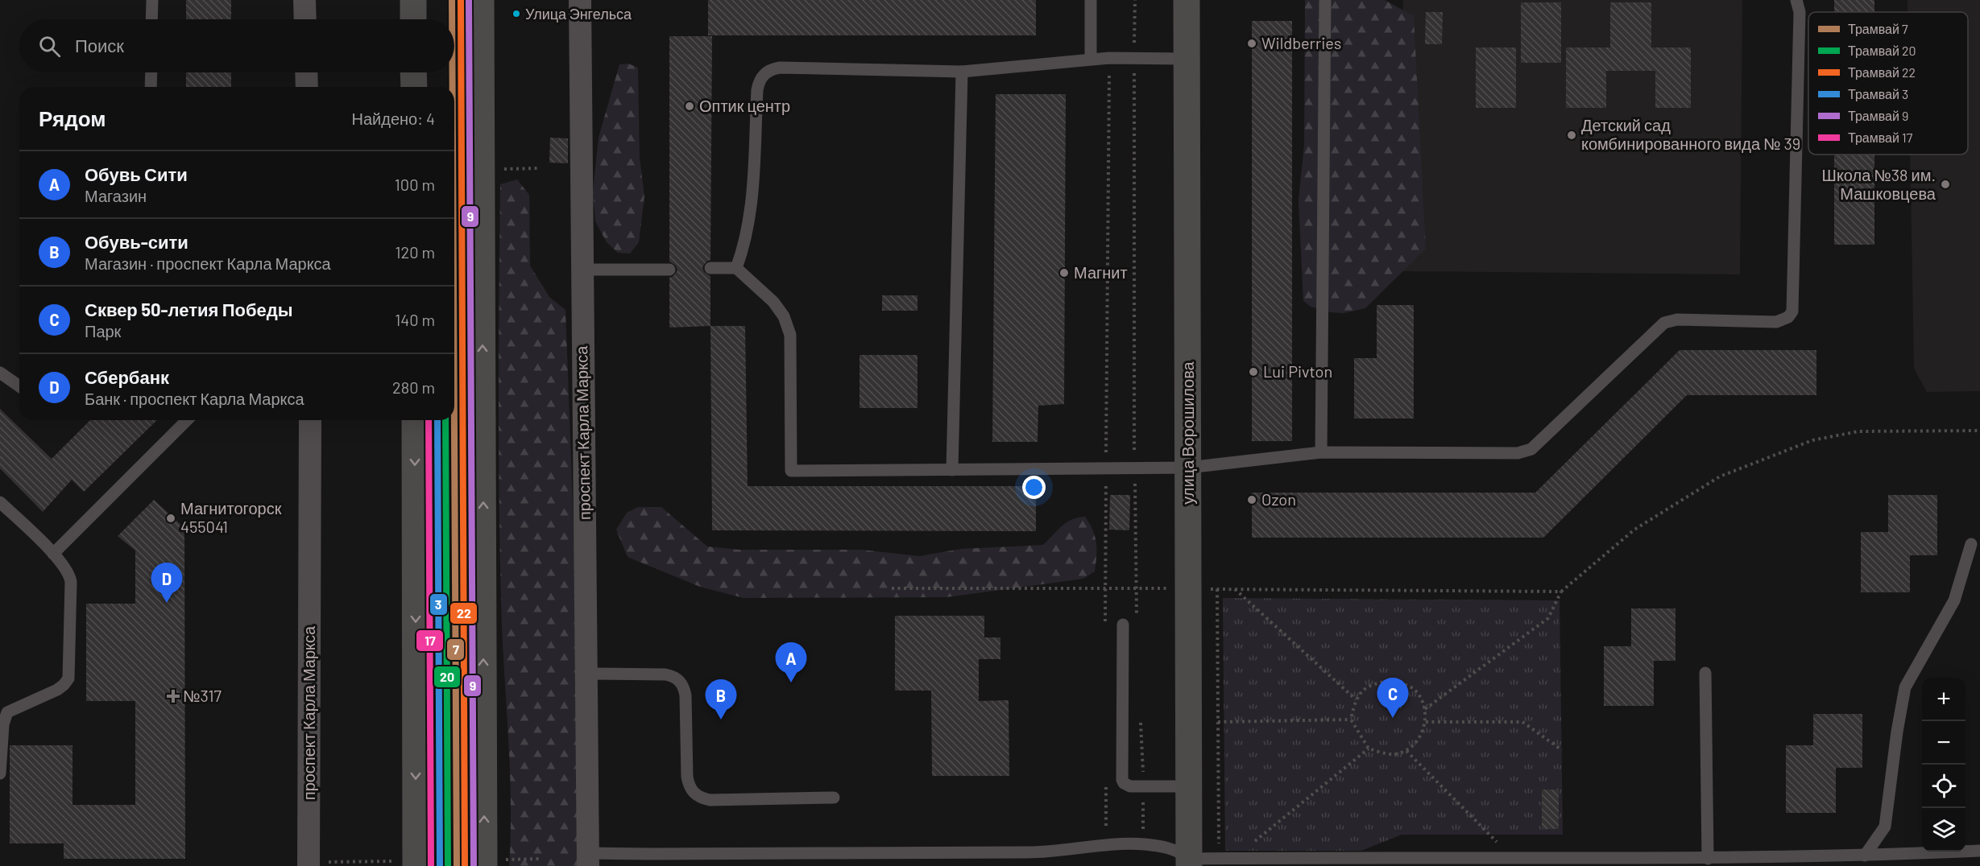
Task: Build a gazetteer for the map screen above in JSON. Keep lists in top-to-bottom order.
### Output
{
  "streets": {
    "main road": ["улица Ворошилова"],
    "street": ["проспект Карла Маркса"]
  },
  "places": {
    "other": [
      "Улица Энгельса",
      "Wildberries",
      "Оптик центр",
      "Детский сад комбинированного вида № 39",
      "Школа №38 им. Машковцева",
      "Магнит",
      "Lui Pivton",
      "Ozon",
      "Магнитогорск 455041"
    ],
    "health": ["№317"]
  },
  "lines": [
    "tram line 7",
    "tram line 22",
    "tram line 9",
    "tram line 20",
    "tram line 3",
    "tram line 17"
  ],
  "legend": [
    "Трамвай 7",
    "Трамвай 20",
    "Трамвай 22",
    "Трамвай 3",
    "Трамвай 9",
    "Трамвай 17"
  ],
  "page": {
    "search": "Поиск",
    "heading": ["Рядом", "Найдено: 4"],
    "list": [
      {
        "mark": "A",
        "name": "Обувь Сити",
        "note": "Магазин",
        "value": "100 m"
      },
      {
        "mark": "B",
        "name": "Обувь-сити",
        "note": "Магазин · проспект Карла Маркса",
        "value": "120 m"
      },
      {
        "mark": "C",
        "name": "Сквер 50-летия Победы",
        "note": "Парк",
        "value": "140 m"
      },
      {
        "mark": "D",
        "name": "Сбербанк",
        "note": "Банк · проспект Карла Маркса",
        "value": "280 m"
      }
    ],
    "pins": [
      "D",
      "A",
      "C",
      "B"
    ],
    "map_buttons": ["+", "−"]
  }
}
